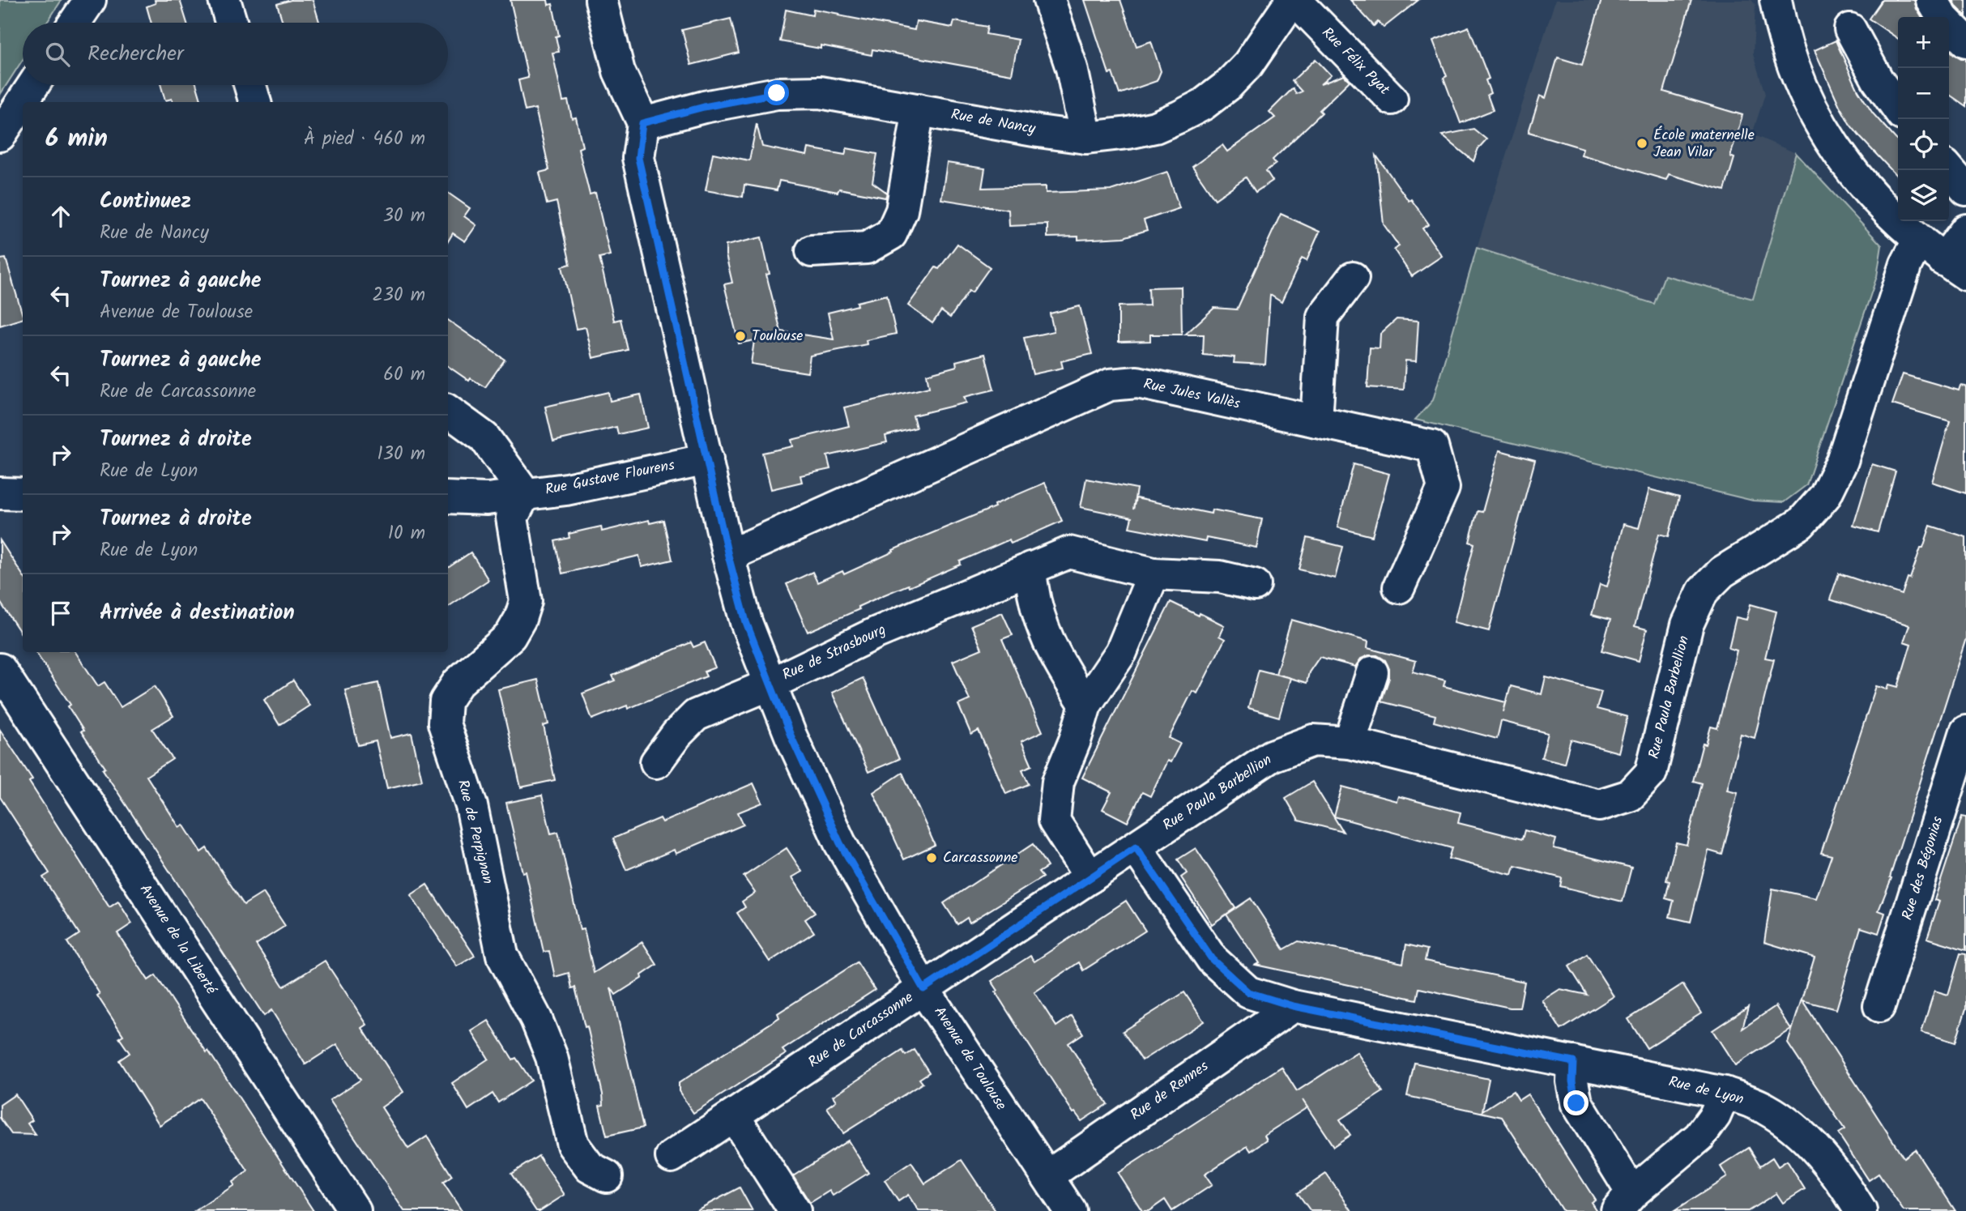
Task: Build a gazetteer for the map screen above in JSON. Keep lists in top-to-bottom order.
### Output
{
  "streets": {
    "street": [
      "Rue Félix Pyat",
      "Rue de Nancy",
      "Rue Jules Vallès",
      "Rue Gustave Flourens",
      "Rue de Strasbourg",
      "Rue Paula Barbellion",
      "Rue de Perpignan",
      "Rue des Bégonias",
      "Avenue de la Liberté",
      "Rue de Carcassonne",
      "Avenue de Toulouse",
      "Rue de Rennes",
      "Rue de Lyon"
    ]
  },
  "crossings": [
    ["Rue Félix Pyat", "Rue de Nancy"],
    ["Rue de Nancy", "Avenue de Toulouse"],
    ["Rue Jules Vallès", "Avenue de Toulouse"],
    ["Rue Gustave Flourens", "Rue de Perpignan"],
    ["Rue Gustave Flourens", "Avenue de Toulouse"],
    ["Rue de Strasbourg", "Avenue de Toulouse"],
    ["Rue Paula Barbellion", "Rue de Carcassonne"],
    ["Rue Paula Barbellion", "Rue de Lyon"],
    ["Rue de Carcassonne", "Avenue de Toulouse"],
    ["Rue de Carcassonne", "Rue de Lyon"],
    ["Avenue de Toulouse", "Rue de Rennes"],
    ["Rue de Rennes", "Rue de Lyon"]
  ],
  "places": ["École maternelle Jean Vilar", "Toulouse", "Carcassonne"],
  "page": {
    "map_buttons": ["+", "−"],
    "search": "Rechercher",
    "heading": ["6 min", "À pied · 460 m"],
    "list": [
      ["Continuez", "Rue de Nancy", "30 m"],
      ["Tournez à gauche", "Avenue de Toulouse", "230 m"],
      ["Tournez à gauche", "Rue de Carcassonne", "60 m"],
      ["Tournez à droite", "Rue de Lyon", "130 m"],
      ["Tournez à droite", "Rue de Lyon", "10 m"],
      "Arrivée à destination"
    ]
  }
}
